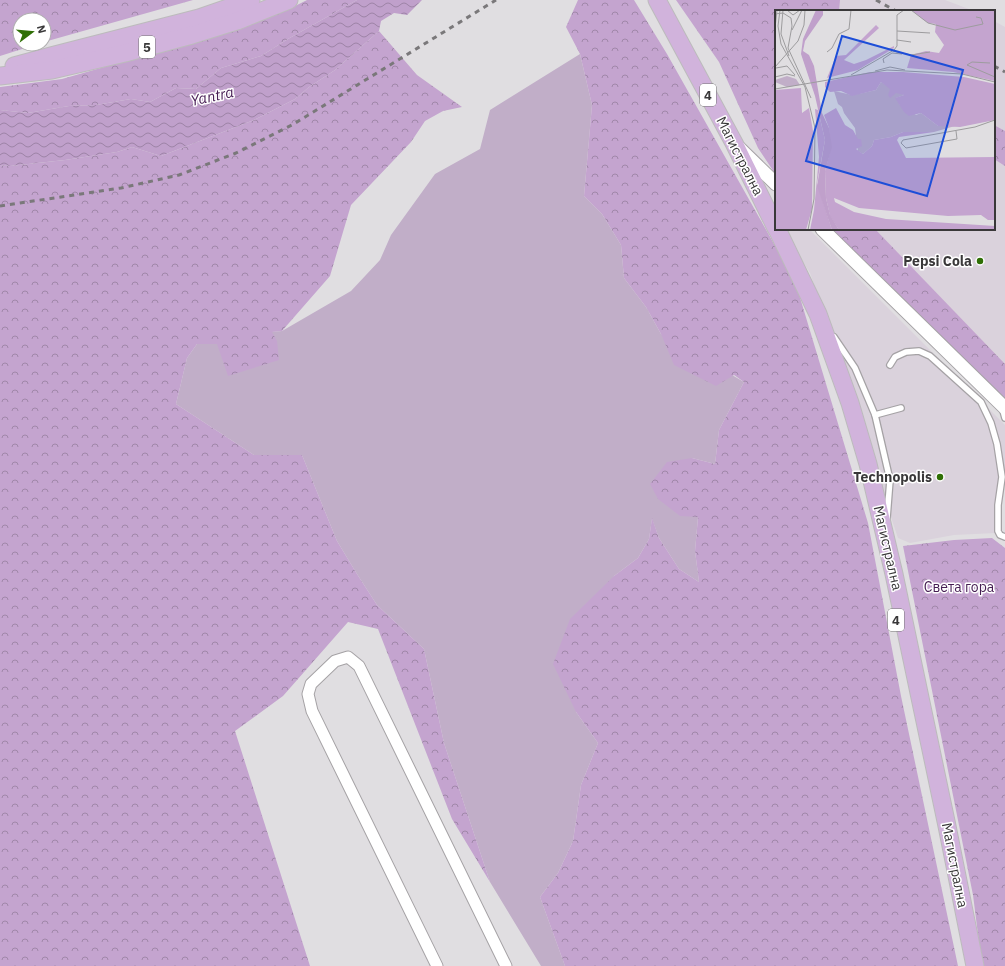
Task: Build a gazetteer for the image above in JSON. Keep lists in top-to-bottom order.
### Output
{
  "streets": {
    "main road": ["5", "4", "Магистрална"]
  },
  "water": ["Yantra"],
  "parks": ["Света гора"],
  "places": ["Pepsi Cola", "Technopolis"],
  "north": "right"
}
